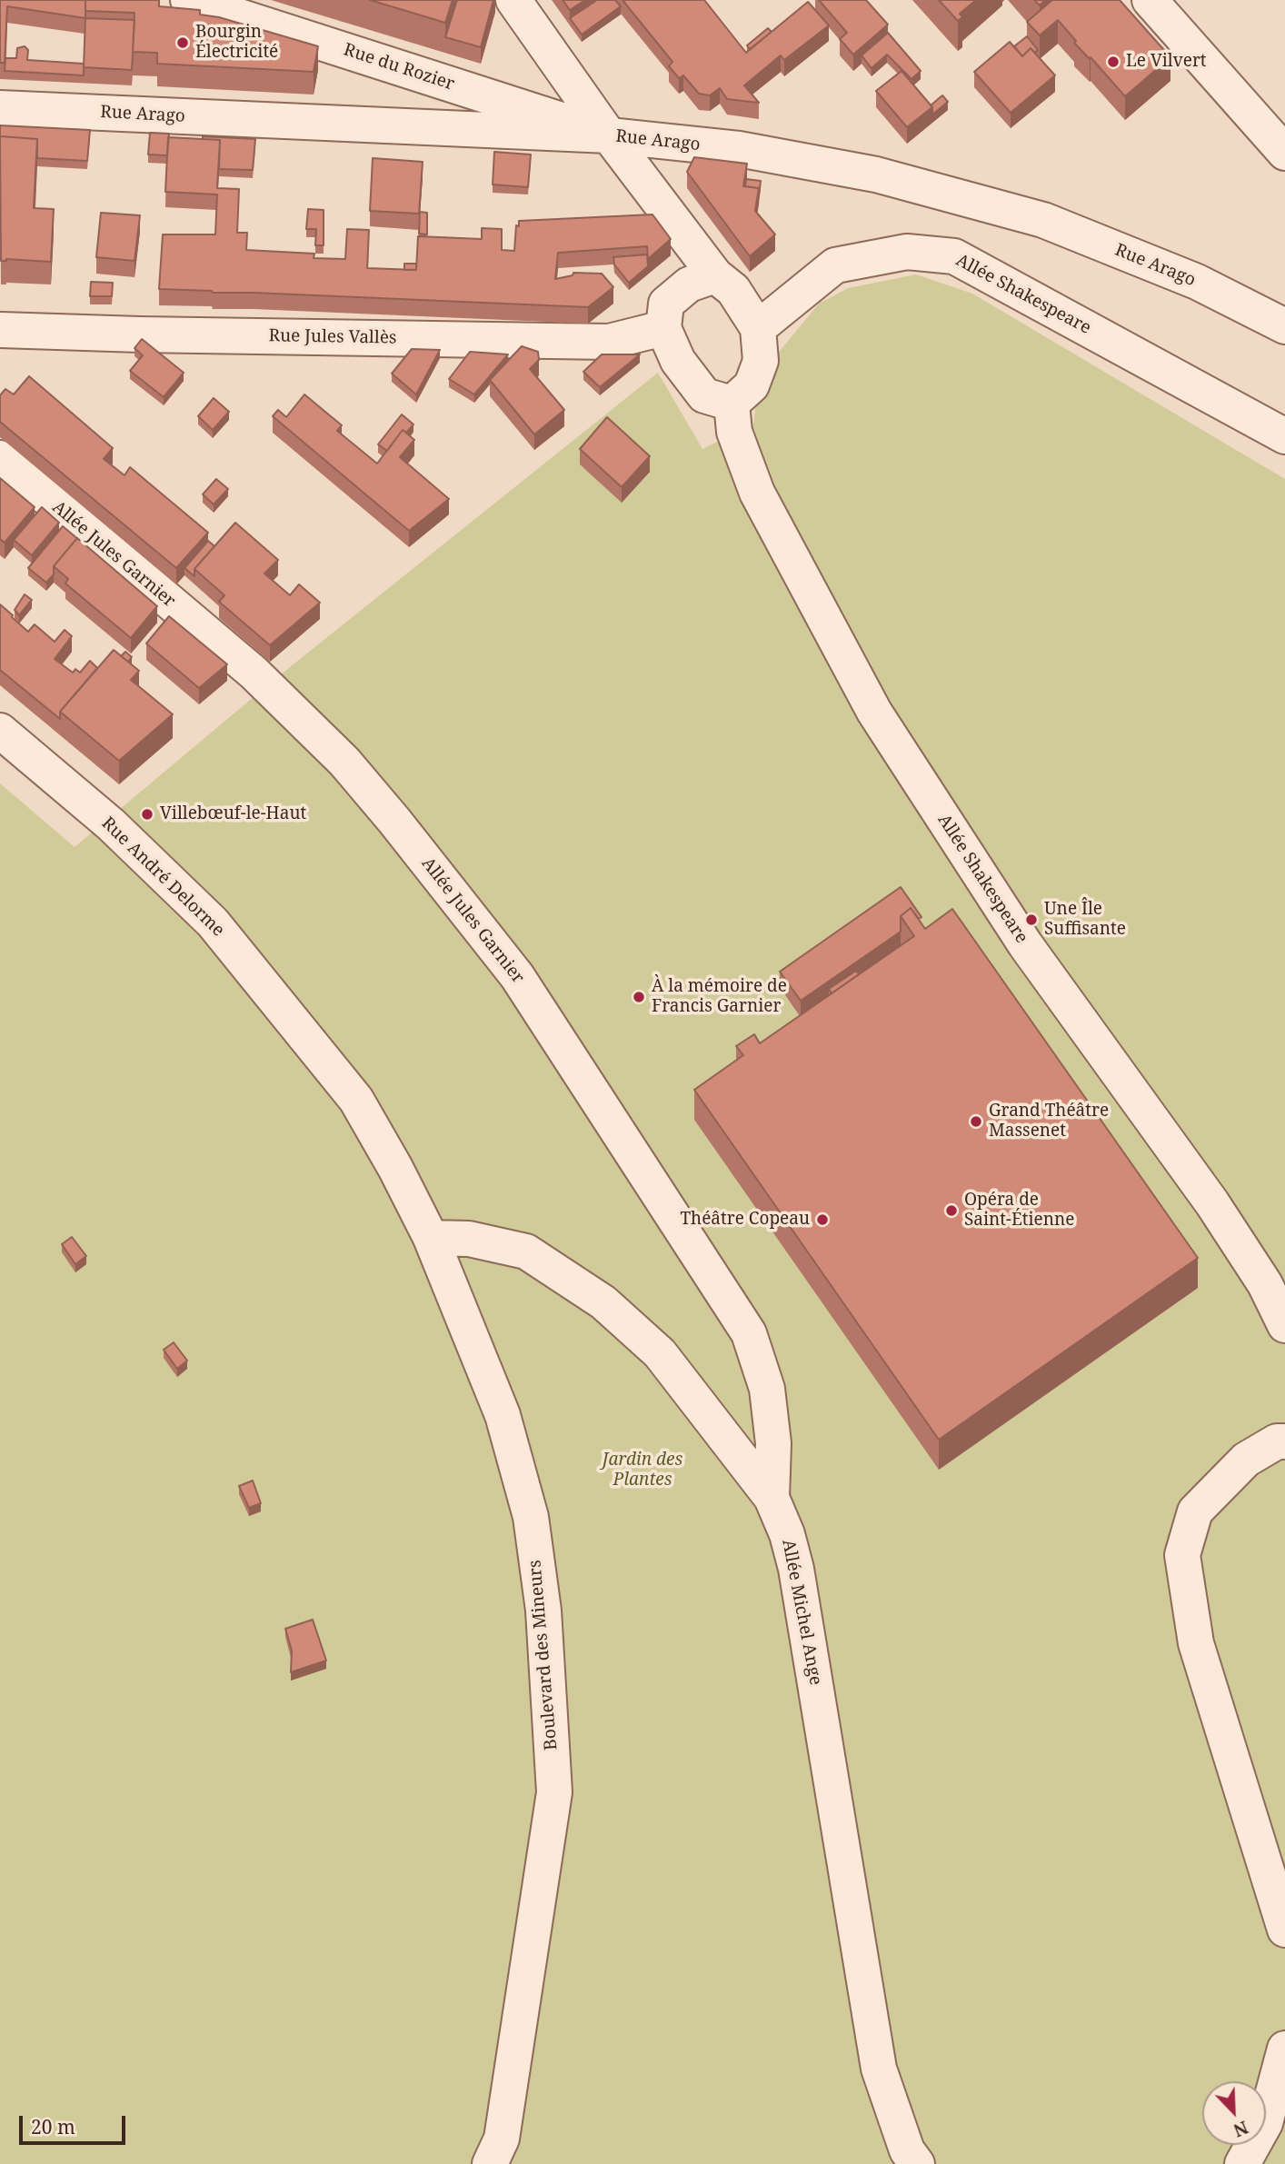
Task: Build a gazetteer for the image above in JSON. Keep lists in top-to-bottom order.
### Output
{
  "streets": {
    "street": [
      "Rue du Rozier",
      "Rue Arago",
      "Allée Shakespeare",
      "Rue Jules Vallès",
      "Allée Jules Garnier",
      "Rue André Delorme",
      "Allée Michel Ange",
      "Boulevard des Mineurs"
    ]
  },
  "crossings": [
    ["Rue du Rozier", "Rue Arago"],
    ["Allée Shakespeare", "Rue Jules Vallès"],
    ["Allée Jules Garnier", "Allée Michel Ange"],
    ["Rue André Delorme", "Boulevard des Mineurs"],
    ["Allée Michel Ange", "Boulevard des Mineurs"]
  ],
  "parks": ["Jardin des Plantes"],
  "places": [
    "Bourgin Électricité",
    "Le Vilvert",
    "Villebœuf-le-Haut",
    "Une Île Suffisante",
    "À la mémoire de Francis Garnier",
    "Grand Théâtre Massenet",
    "Opéra de Saint-Étienne",
    "Théâtre Copeau"
  ],
  "scale_bar": "20 m",
  "north": "bottom right"
}
